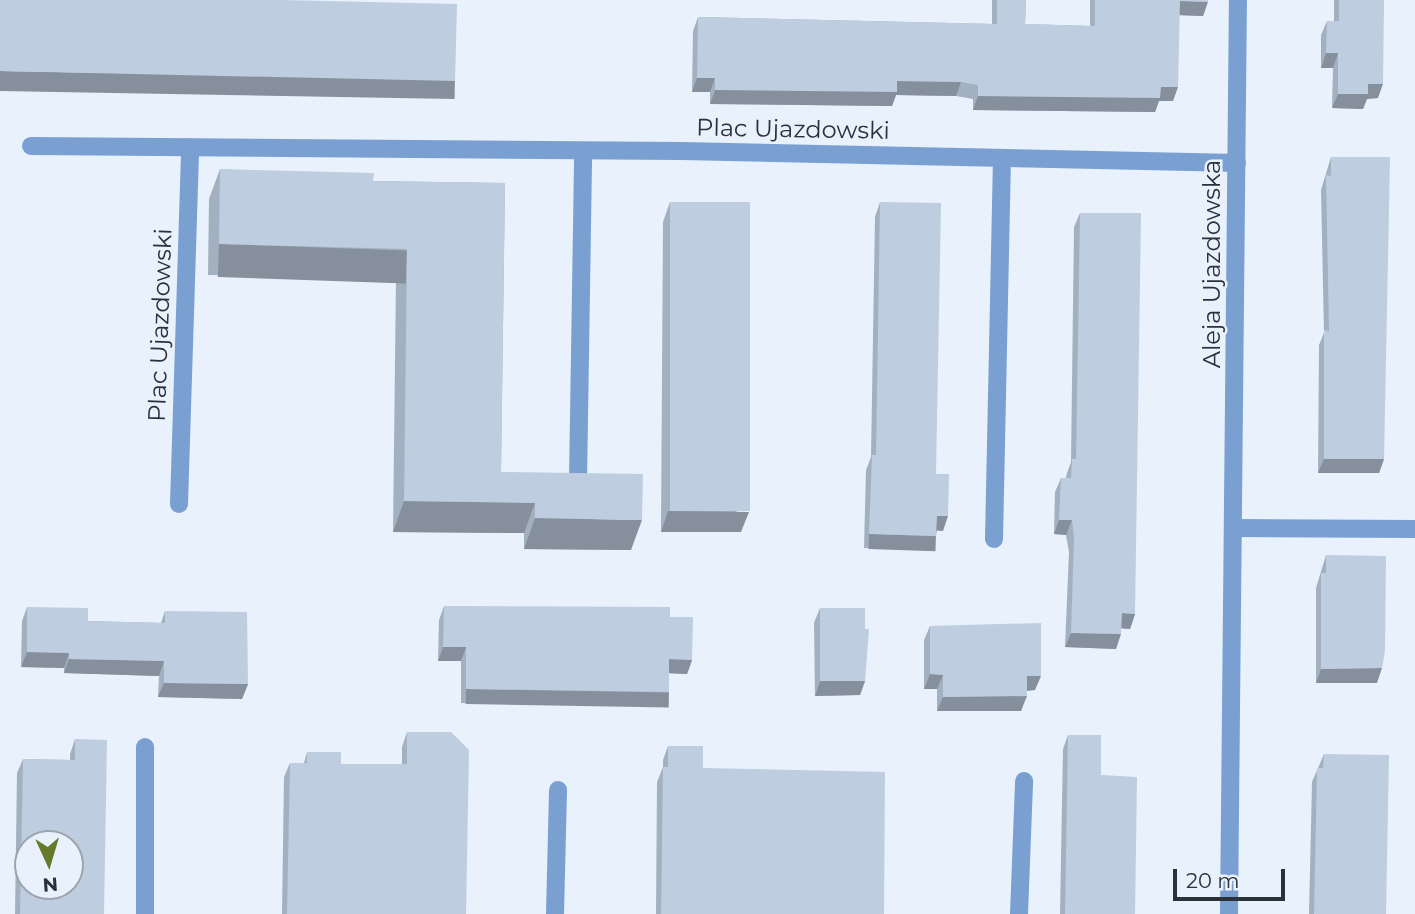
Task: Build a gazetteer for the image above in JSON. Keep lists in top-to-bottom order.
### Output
{
  "streets": {
    "street": ["Plac Ujazdowski", "Aleja Ujazdowska"]
  },
  "crossings": [
    ["Plac Ujazdowski", "Aleja Ujazdowska"]
  ],
  "scale_bar": "20 m",
  "north": "bottom"
}
